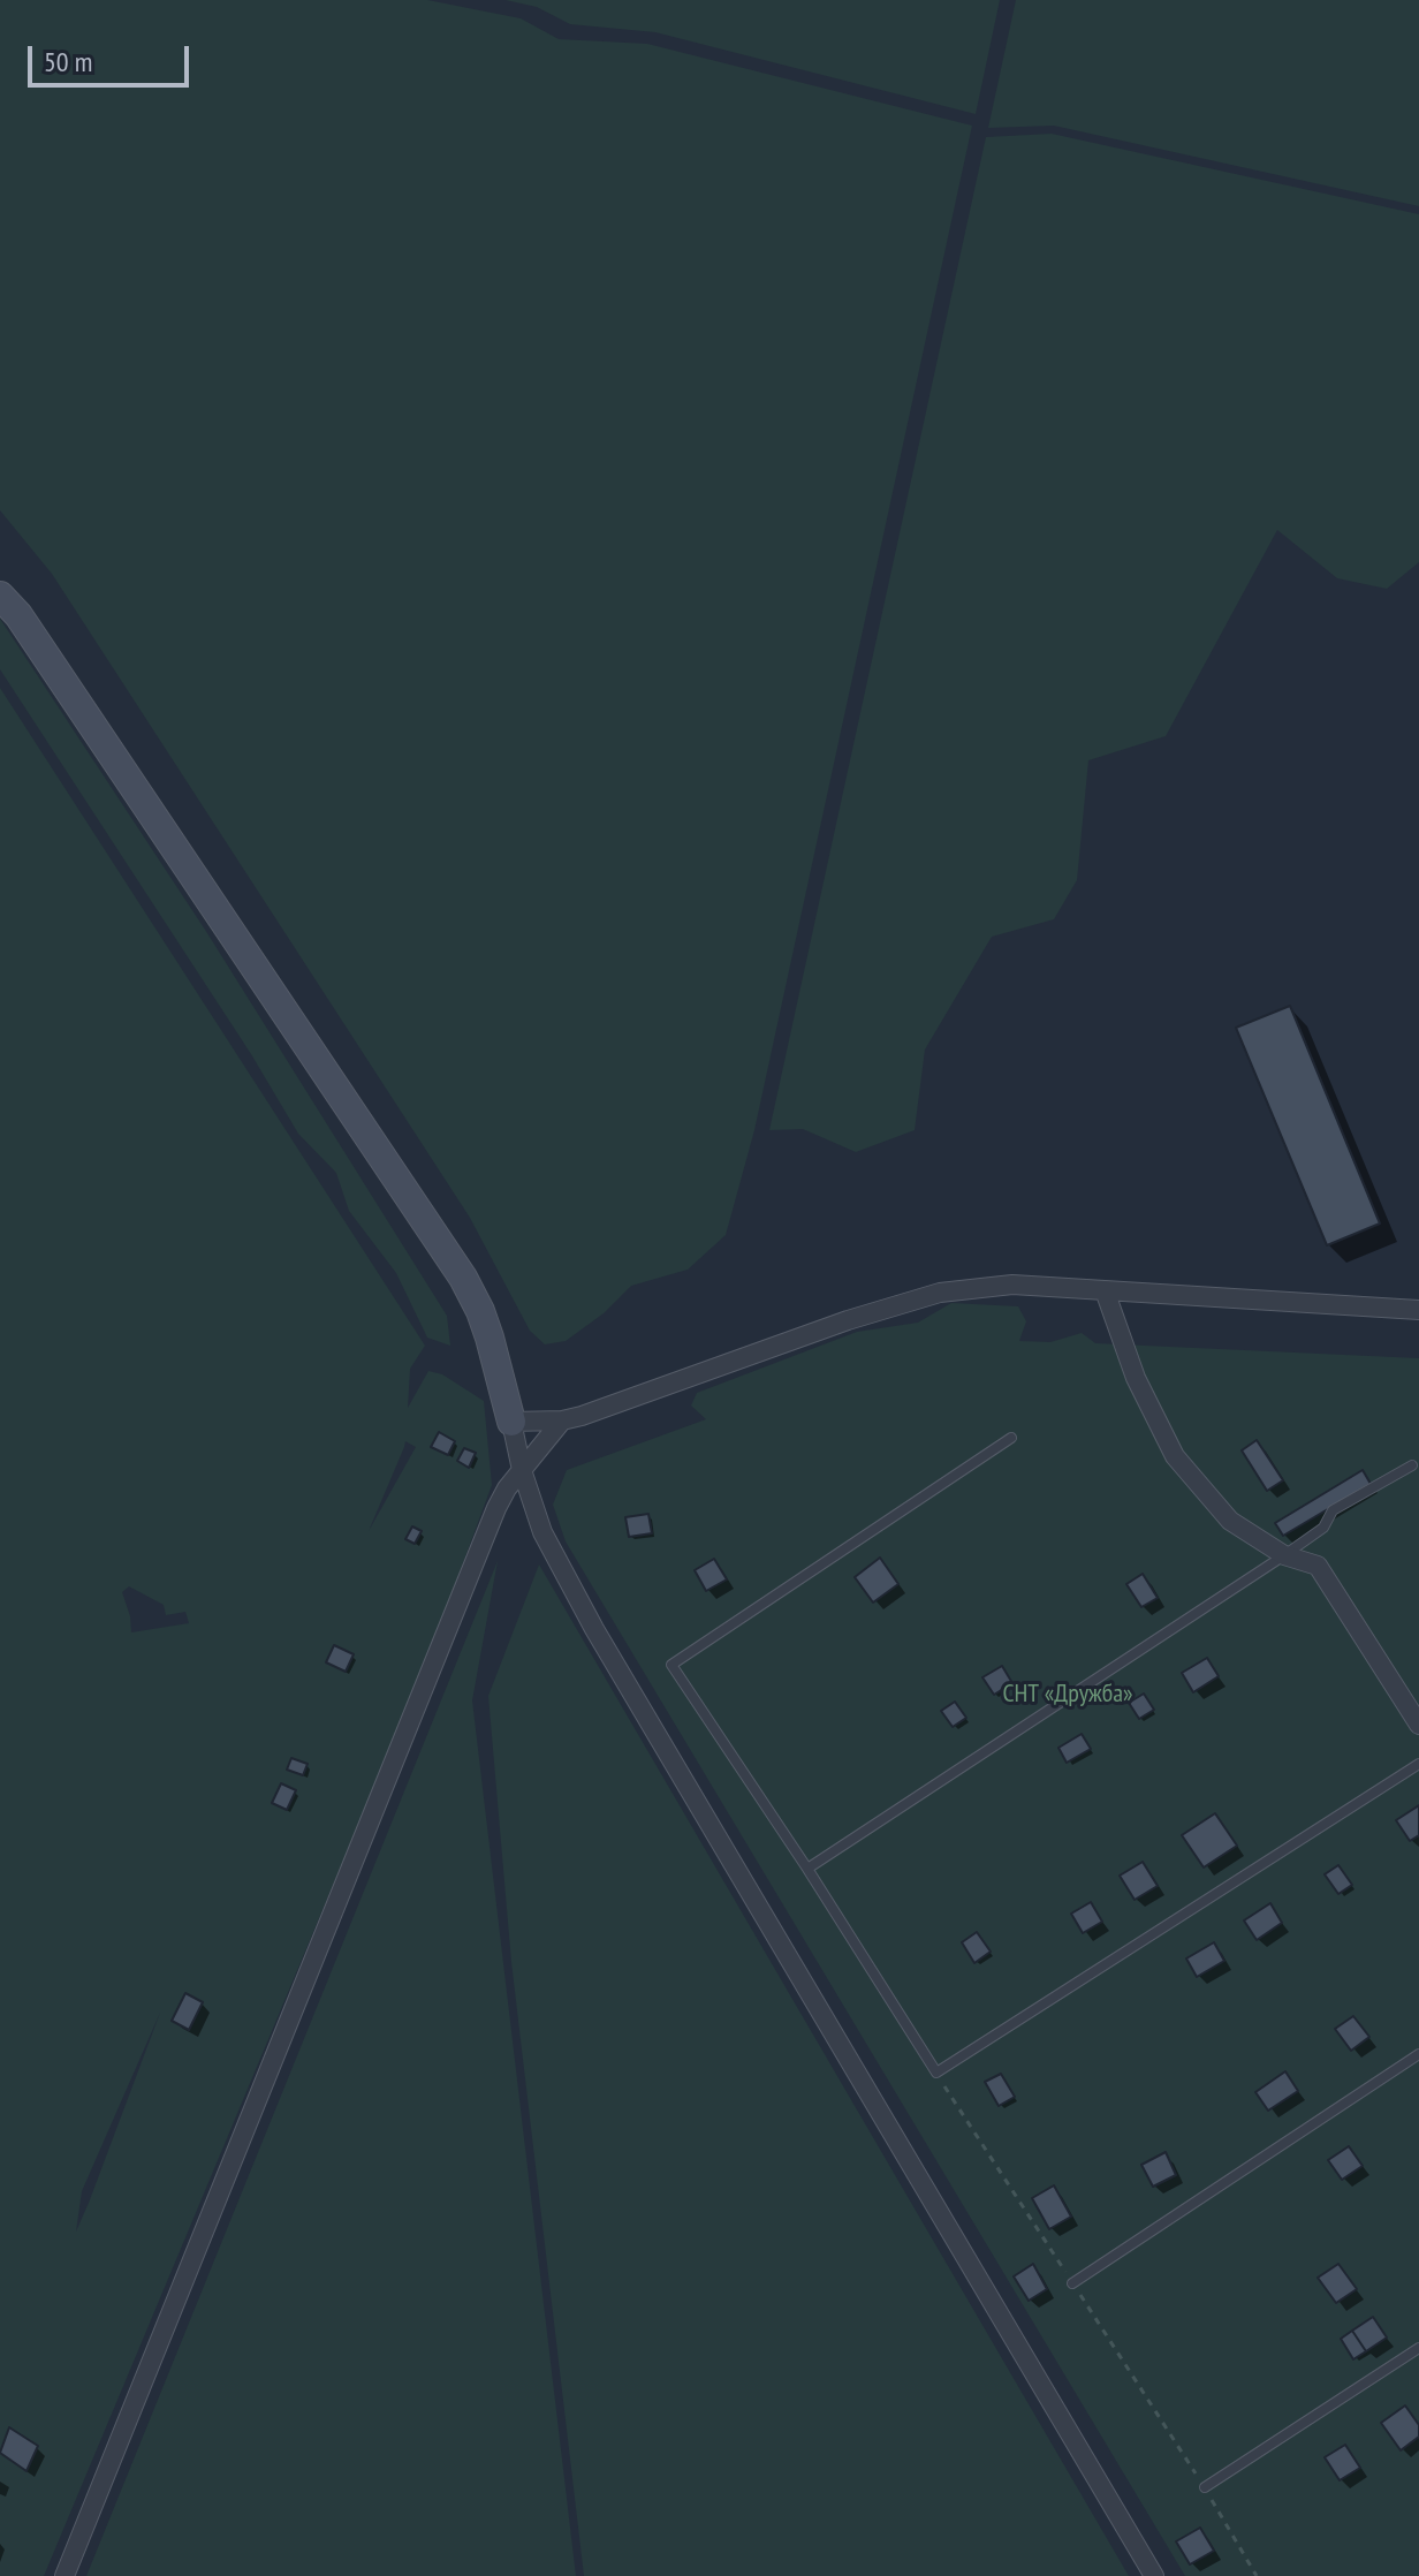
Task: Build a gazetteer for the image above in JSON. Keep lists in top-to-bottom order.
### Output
{
  "parks": ["СНТ «Дружба»"],
  "scale_bar": "50 m"
}
